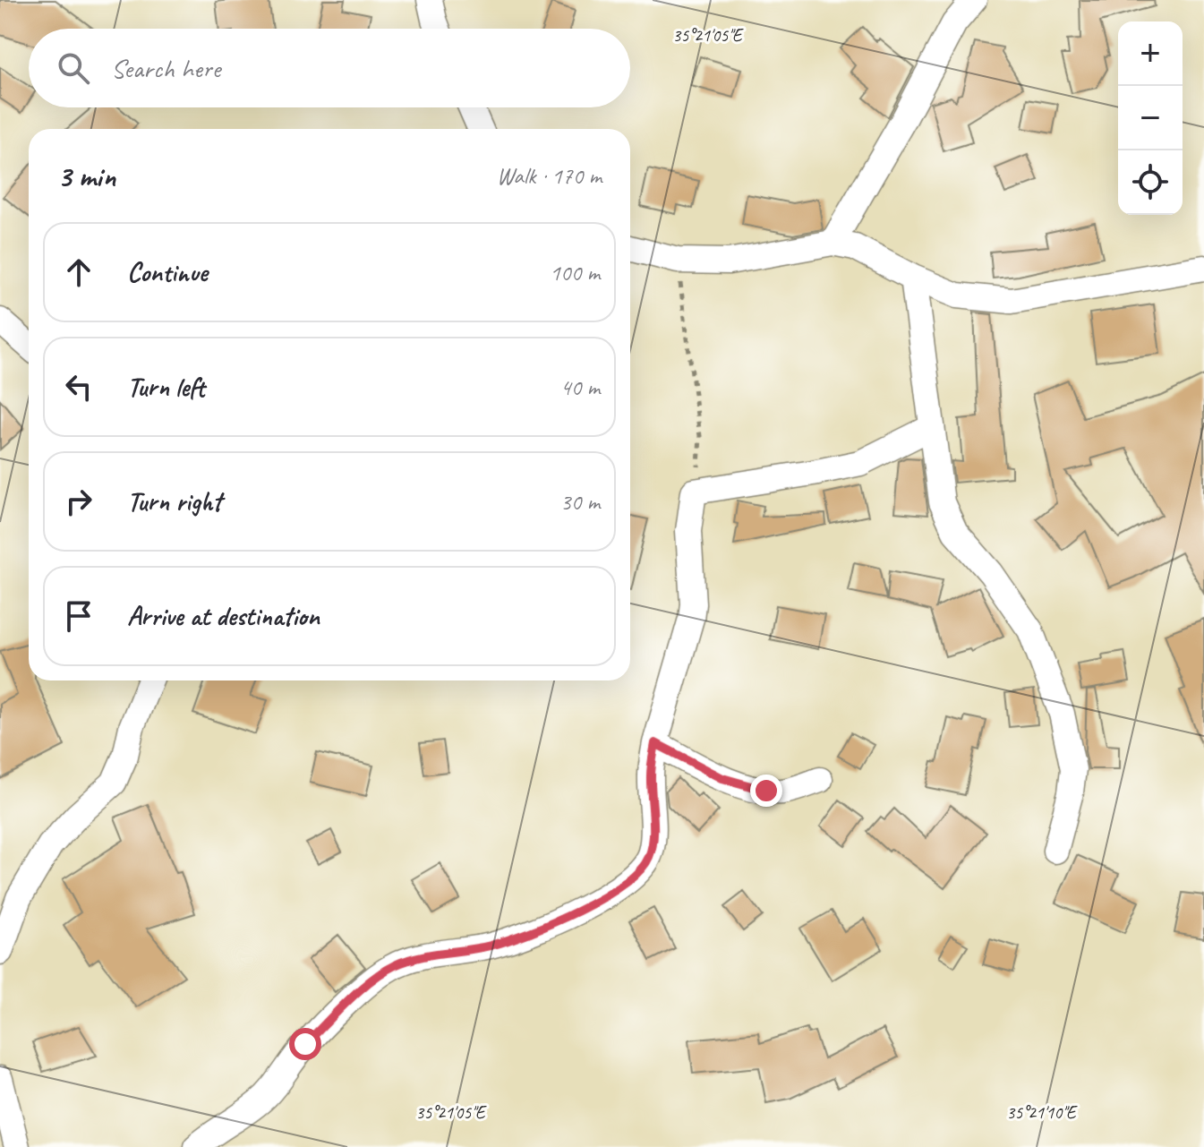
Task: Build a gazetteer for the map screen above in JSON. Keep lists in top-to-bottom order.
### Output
{
  "page": {
    "map_buttons": ["+", "−"],
    "search": "Search here",
    "heading": ["3 min", "Walk · 170 m"],
    "list": [
      ["Continue", "100 m"],
      ["Turn left", "40 m"],
      ["Turn right", "30 m"],
      "Arrive at destination"
    ]
  },
  "coordinates": ["35°21'05\"E", "35°21'10\"E"]
}
